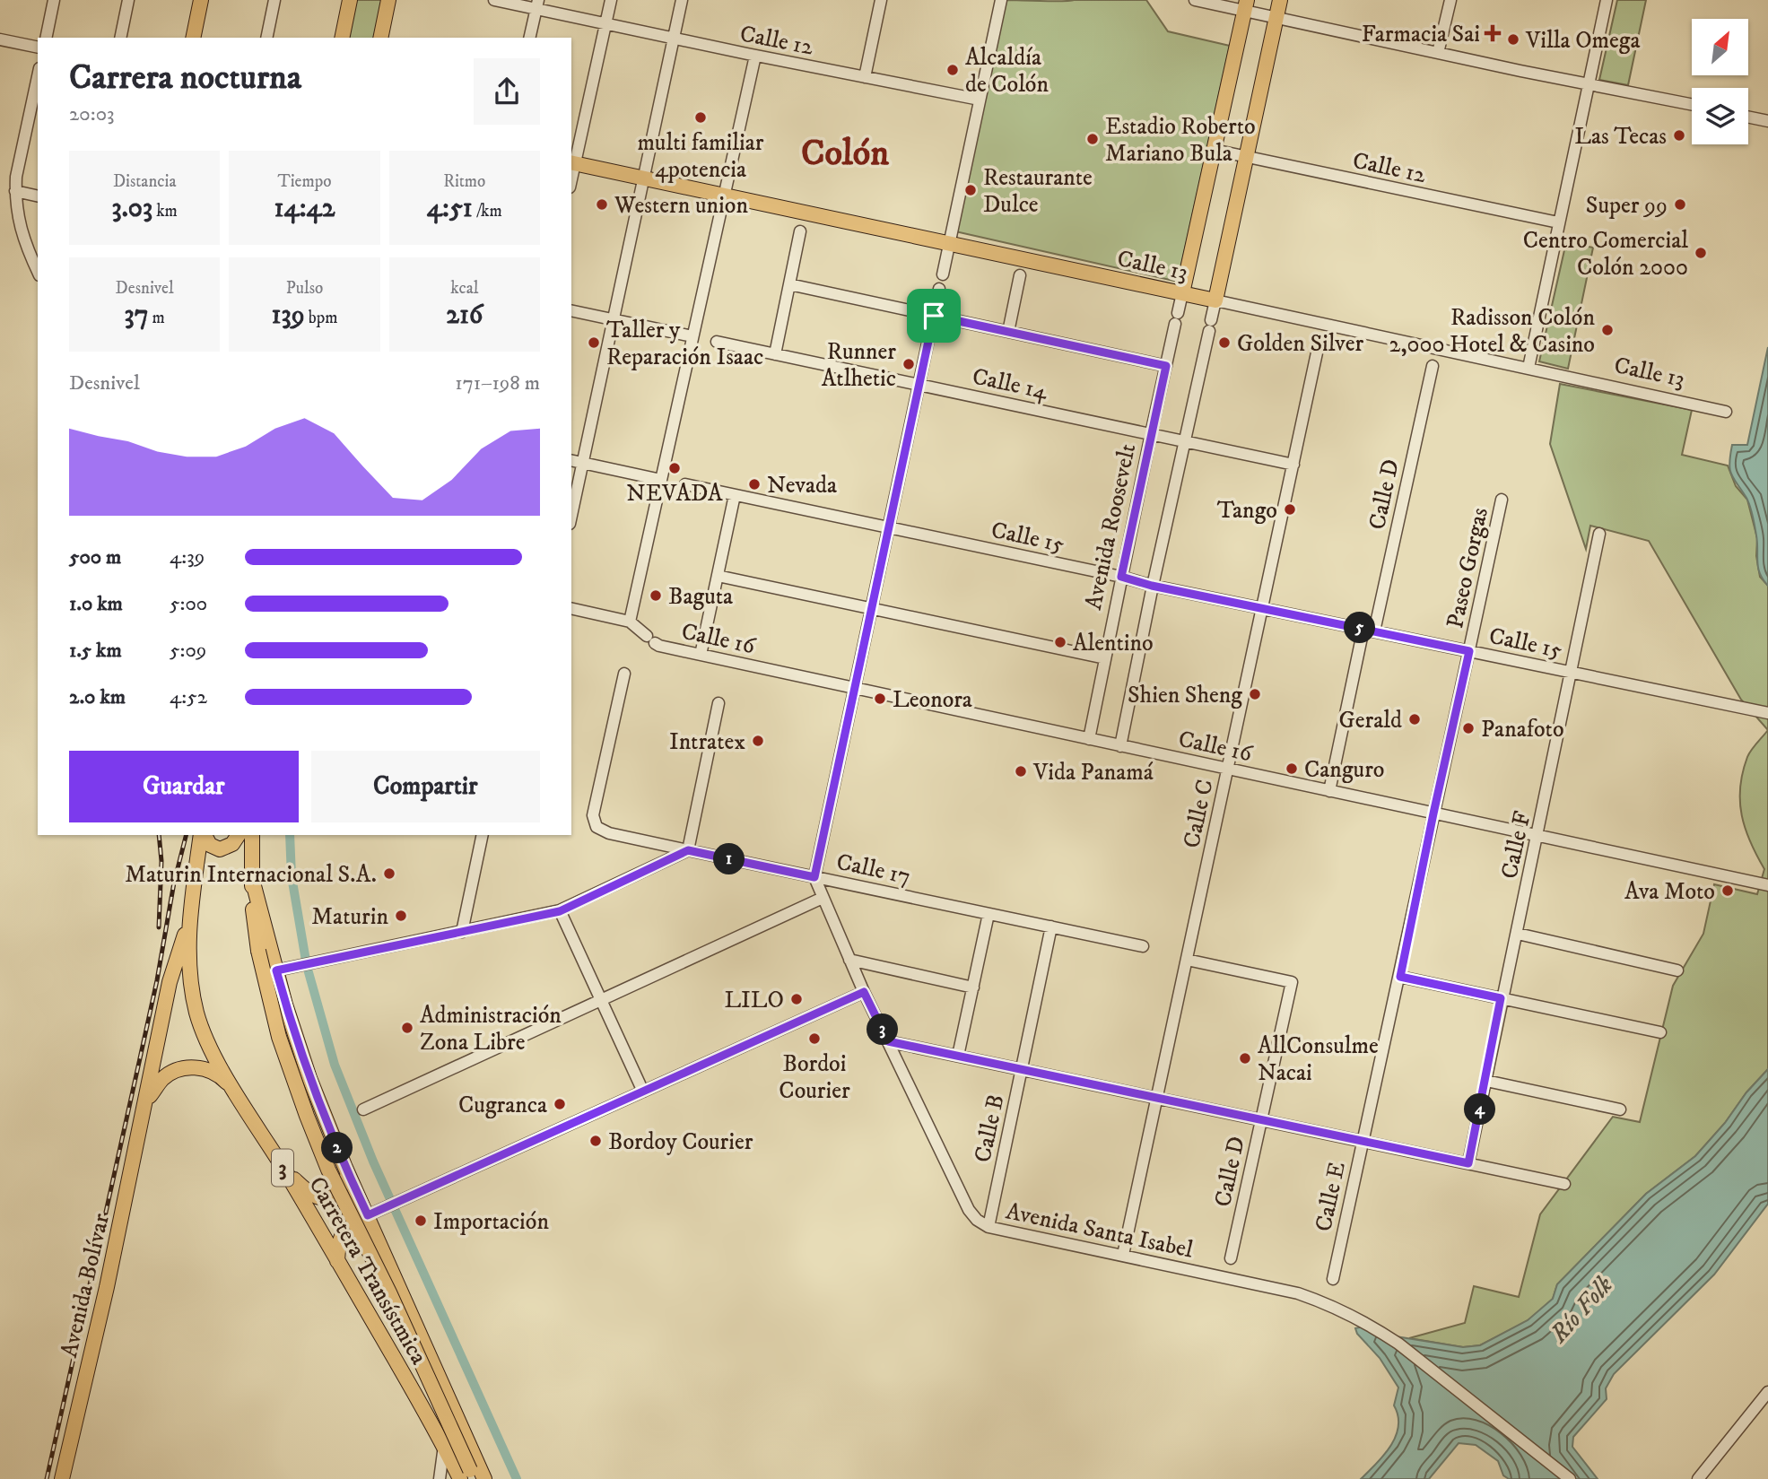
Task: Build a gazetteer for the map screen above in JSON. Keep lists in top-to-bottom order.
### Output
{
  "streets": {
    "main road": [
      "Calle 13",
      "Avenida Roosevelt",
      "3",
      "Carretera Transístmica",
      "Avenida Bolívar"
    ],
    "street": [
      "Calle 12",
      "Calle 14",
      "Calle D",
      "Calle 15",
      "Paseo Gorgas",
      "Calle 16",
      "Calle C",
      "Calle F",
      "Calle 17",
      "Calle B",
      "Calle E",
      "Avenida Santa Isabel"
    ]
  },
  "crossings": [
    ["Calle 12", "Avenida Roosevelt"],
    ["Calle 13", "Calle D"],
    ["Calle 13", "Avenida Roosevelt"],
    ["Calle 13", "Calle C"],
    ["Calle 14", "Avenida Roosevelt"],
    ["Calle 14", "Calle C"],
    ["Calle D", "Calle 15"],
    ["Calle D", "Calle 16"],
    ["Calle D", "Calle C"],
    ["Avenida Roosevelt", "Calle 15"],
    ["Avenida Roosevelt", "Calle 16"],
    ["Calle 15", "Paseo Gorgas"],
    ["Calle 15", "Calle C"],
    ["Calle 15", "Calle F"],
    ["Paseo Gorgas", "Calle 16"],
    ["Paseo Gorgas", "Calle E"],
    ["Calle 16", "Calle C"],
    ["Calle 16", "Calle F"],
    ["Calle C", "Avenida Santa Isabel"],
    ["Calle 17", "Calle B"],
    ["Calle 17", "Avenida Santa Isabel"],
    ["Calle B", "Avenida Santa Isabel"],
    ["Carretera Transístmica", "Avenida Bolívar"]
  ],
  "districts": ["Colón"],
  "water": ["Río Folk"],
  "places": {
    "health": ["Farmacia Sai"],
    "other": [
      "Villa Omega",
      "Alcaldía de Colón",
      "multi familiar 4potencia",
      "Las Tecas",
      "Estadio Roberto Mariano Bula",
      "Restaurante Dulce",
      "Western union",
      "Super 99",
      "Centro Comercial Colón 2000",
      "Radisson Colón 2,000 Hotel & Casino",
      "Taller y Reparación Isaac",
      "Golden Silver",
      "Runner Atlhetic",
      "NEVADA",
      "Nevada",
      "Tango",
      "Baguta",
      "Alentino",
      "Shien Sheng",
      "Leonora",
      "Gerald",
      "Panafoto",
      "Intratex",
      "Canguro",
      "Vida Panamá",
      "Maturin Internacional S.A.",
      "Ava Moto",
      "Maturin",
      "LILO",
      "Administración Zona Libre",
      "Bordoi Courier",
      "AllConsulme Nacai",
      "Cugranca",
      "Bordoy Courier",
      "Importación"
    ]
  },
  "north": "top right",
  "page": {
    "heading": ["Carrera nocturna", "20:03"],
    "stats": [
      ["Distancia", "3.03 km"],
      ["Tiempo", "14:42"],
      ["Ritmo", "4:51 /km"],
      ["Desnivel", "37 m"],
      ["Pulso", "139 bpm"],
      ["kcal", "216"]
    ],
    "chart": ["Desnivel", "171–198 m"],
    "list": [
      {
        "name": "500 m",
        "note": "4:39"
      },
      {
        "name": "1.0 km",
        "note": "5:00"
      },
      {
        "name": "1.5 km",
        "note": "5:09"
      },
      {
        "name": "2.0 km",
        "note": "4:52"
      }
    ],
    "pins": [
      "5",
      "1",
      "3",
      "4",
      "2"
    ],
    "buttons": ["Guardar", "Compartir"]
  }
}
